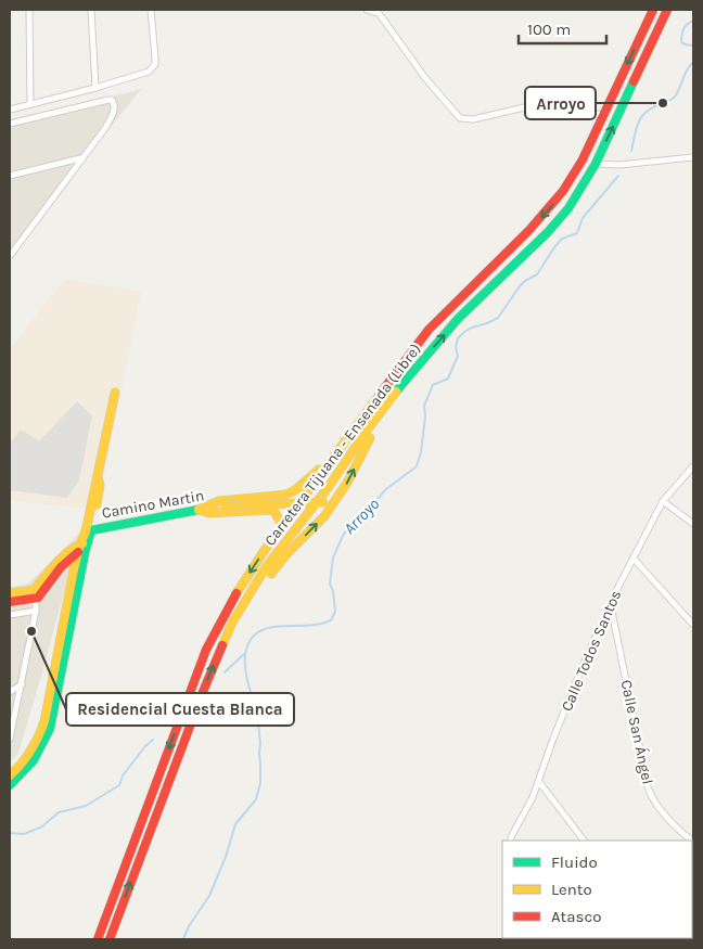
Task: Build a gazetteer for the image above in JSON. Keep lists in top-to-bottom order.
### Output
{
  "streets": {
    "main road": ["Carretera Tijuana - Ensenada (Libre)", "Camino Martin"],
    "street": ["Calle Todos Santos", "Calle San Ángel"]
  },
  "crossings": [
    ["Calle Todos Santos", "Calle San Ángel"]
  ],
  "water": ["Arroyo"],
  "places": ["Arroyo", "Residencial Cuesta Blanca"],
  "legend": ["Fluido", "Lento", "Atasco"],
  "scale_bar": "100 m"
}
